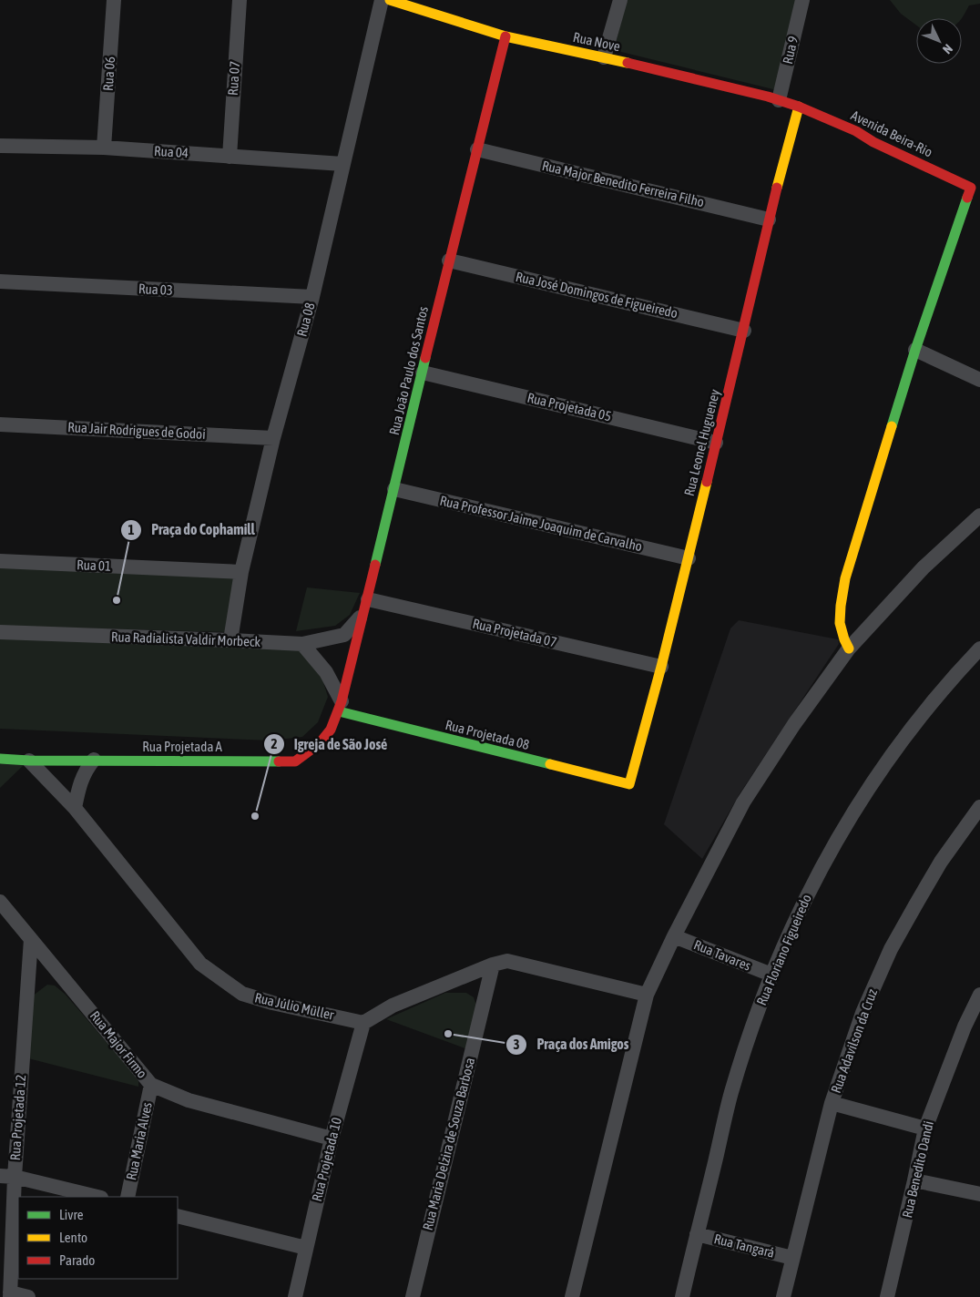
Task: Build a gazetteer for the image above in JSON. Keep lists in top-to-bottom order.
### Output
{
  "streets": {
    "street": [
      "Rua Nove",
      "Rua 9",
      "Rua 06",
      "Rua 07",
      "Avenida Beira-Rio",
      "Rua 04",
      "Rua Major Benedito Ferreira Filho",
      "Rua 03",
      "Rua José Domingos de Figueiredo",
      "Rua 08",
      "Rua João Paulo dos Santos",
      "Rua Projetada 05",
      "Rua Jair Rodrigues de Godoi",
      "Rua Leonel Hugueney",
      "Rua Professor Jaime Joaquim de Carvalho",
      "Rua 01",
      "Rua Projetada 07",
      "Rua Radialista Valdir Morbeck",
      "Rua Projetada 08",
      "Rua Projetada A",
      "Rua Floriano Figueiredo",
      "Rua Tavares",
      "Rua Júlio Müller",
      "Rua Adavilson da Cruz",
      "Rua Major Firmo",
      "Rua Projetada 12",
      "Rua Maria Alves",
      "Rua Maria Delzira de Souza Barbosa",
      "Rua Projetada 10",
      "Rua Benedito Dandi",
      "Rua Tangará"
    ]
  },
  "crossings": [
    ["Rua Nove", "Rua 9"],
    ["Rua Nove", "Avenida Beira-Rio"],
    ["Rua Nove", "Rua João Paulo dos Santos"],
    ["Rua Nove", "Rua Leonel Hugueney"],
    ["Rua 06", "Rua 04"],
    ["Rua 07", "Rua 04"],
    ["Avenida Beira-Rio", "Rua Leonel Hugueney"],
    ["Rua 04", "Rua 08"],
    ["Rua Major Benedito Ferreira Filho", "Rua João Paulo dos Santos"],
    ["Rua Major Benedito Ferreira Filho", "Rua Leonel Hugueney"],
    ["Rua 03", "Rua 08"],
    ["Rua José Domingos de Figueiredo", "Rua João Paulo dos Santos"],
    ["Rua José Domingos de Figueiredo", "Rua Leonel Hugueney"],
    ["Rua 08", "Rua Jair Rodrigues de Godoi"],
    ["Rua 08", "Rua 01"],
    ["Rua 08", "Rua Radialista Valdir Morbeck"],
    ["Rua João Paulo dos Santos", "Rua Projetada 05"],
    ["Rua João Paulo dos Santos", "Rua Professor Jaime Joaquim de Carvalho"],
    ["Rua João Paulo dos Santos", "Rua Projetada 07"],
    ["Rua João Paulo dos Santos", "Rua Projetada 08"],
    ["Rua João Paulo dos Santos", "Rua Projetada A"],
    ["Rua Projetada 05", "Rua Leonel Hugueney"],
    ["Rua Leonel Hugueney", "Rua Professor Jaime Joaquim de Carvalho"],
    ["Rua Leonel Hugueney", "Rua Projetada 07"],
    ["Rua Leonel Hugueney", "Rua Projetada 08"],
    ["Rua Projetada 08", "Rua Projetada A"],
    ["Rua Projetada A", "Rua Júlio Müller"],
    ["Rua Floriano Figueiredo", "Rua Tavares"],
    ["Rua Floriano Figueiredo", "Rua Tangará"],
    ["Rua Júlio Müller", "Rua Projetada 10"],
    ["Rua Adavilson da Cruz", "Rua Tangará"],
    ["Rua Major Firmo", "Rua Projetada 12"],
    ["Rua Major Firmo", "Rua Maria Alves"],
    ["Rua Major Firmo", "Rua Projetada 10"]
  ],
  "places": ["Praça do Cophamill", "Igreja de São José", "Praça dos Amigos"],
  "legend": ["Livre", "Lento", "Parado"],
  "north": "bottom right"
}
